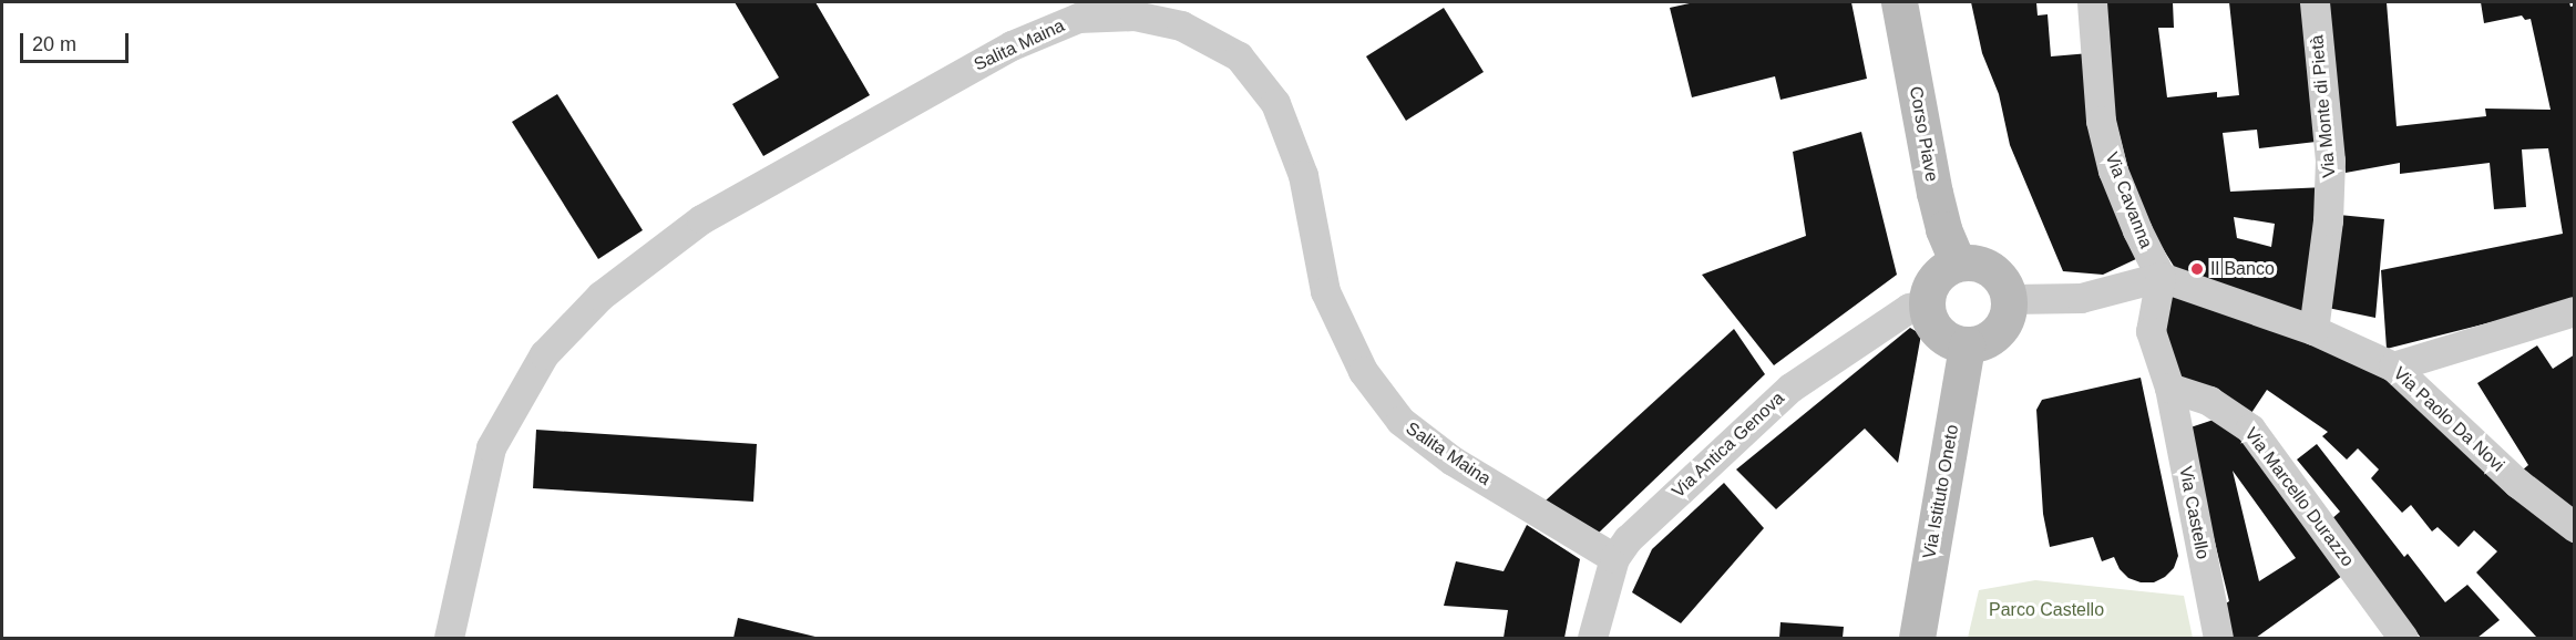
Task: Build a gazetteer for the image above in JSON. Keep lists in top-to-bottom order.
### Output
{
  "streets": {
    "main road": ["Corso Piave", "Via Istituto Oneto"],
    "street": [
      "Salita Maina",
      "Via Monte di Pietà",
      "Via Cavanna",
      "Via Paolo Da Novi",
      "Via Antica Genova",
      "Via Marcello Durazzo",
      "Via Castello"
    ]
  },
  "crossings": [
    ["Salita Maina", "Via Antica Genova"],
    ["Via Monte di Pietà", "Via Paolo Da Novi"],
    ["Corso Piave", "Via Antica Genova"],
    ["Corso Piave", "Via Istituto Oneto"],
    ["Via Cavanna", "Via Paolo Da Novi"],
    ["Via Cavanna", "Via Castello"],
    ["Via Paolo Da Novi", "Via Castello"],
    ["Via Antica Genova", "Via Istituto Oneto"],
    ["Via Marcello Durazzo", "Via Castello"]
  ],
  "parks": ["Parco Castello"],
  "places": ["Il Banco"],
  "scale_bar": "20 m"
}
